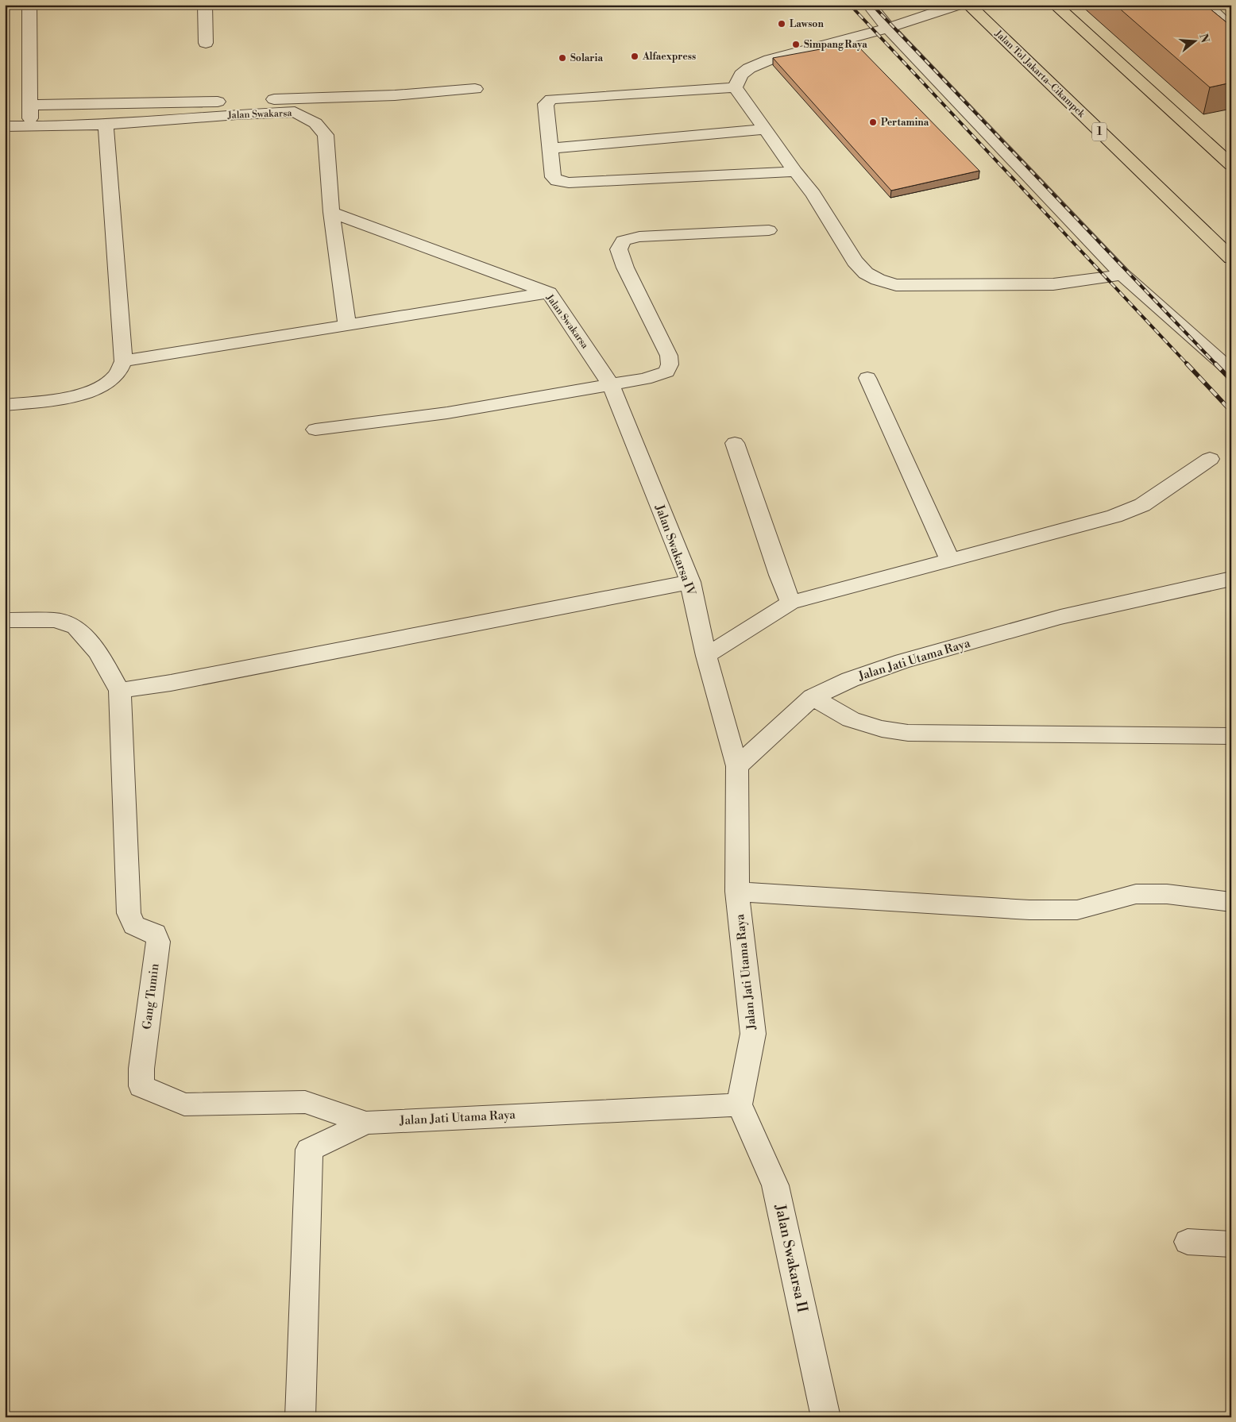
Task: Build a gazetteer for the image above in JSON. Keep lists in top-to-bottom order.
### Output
{
  "streets": {
    "highway": ["Jalan Tol Jakarta–Cikampek", "1"],
    "street": [
      "Jalan Swakarsa",
      "Jalan Swakarsa IV",
      "Jalan Jati Utama Raya",
      "Gang Tumin",
      "Jalan Swakarsa II"
    ]
  },
  "crossings": [
    ["Jalan Swakarsa", "Jalan Swakarsa IV"],
    ["Jalan Swakarsa IV", "Jalan Jati Utama Raya"],
    ["Jalan Jati Utama Raya", "Gang Tumin"],
    ["Jalan Jati Utama Raya", "Jalan Swakarsa II"]
  ],
  "places": [
    "Lawson",
    "Simpang Raya",
    "Alfaexpress",
    "Solaria",
    "Pertamina"
  ],
  "north": "right"
}
